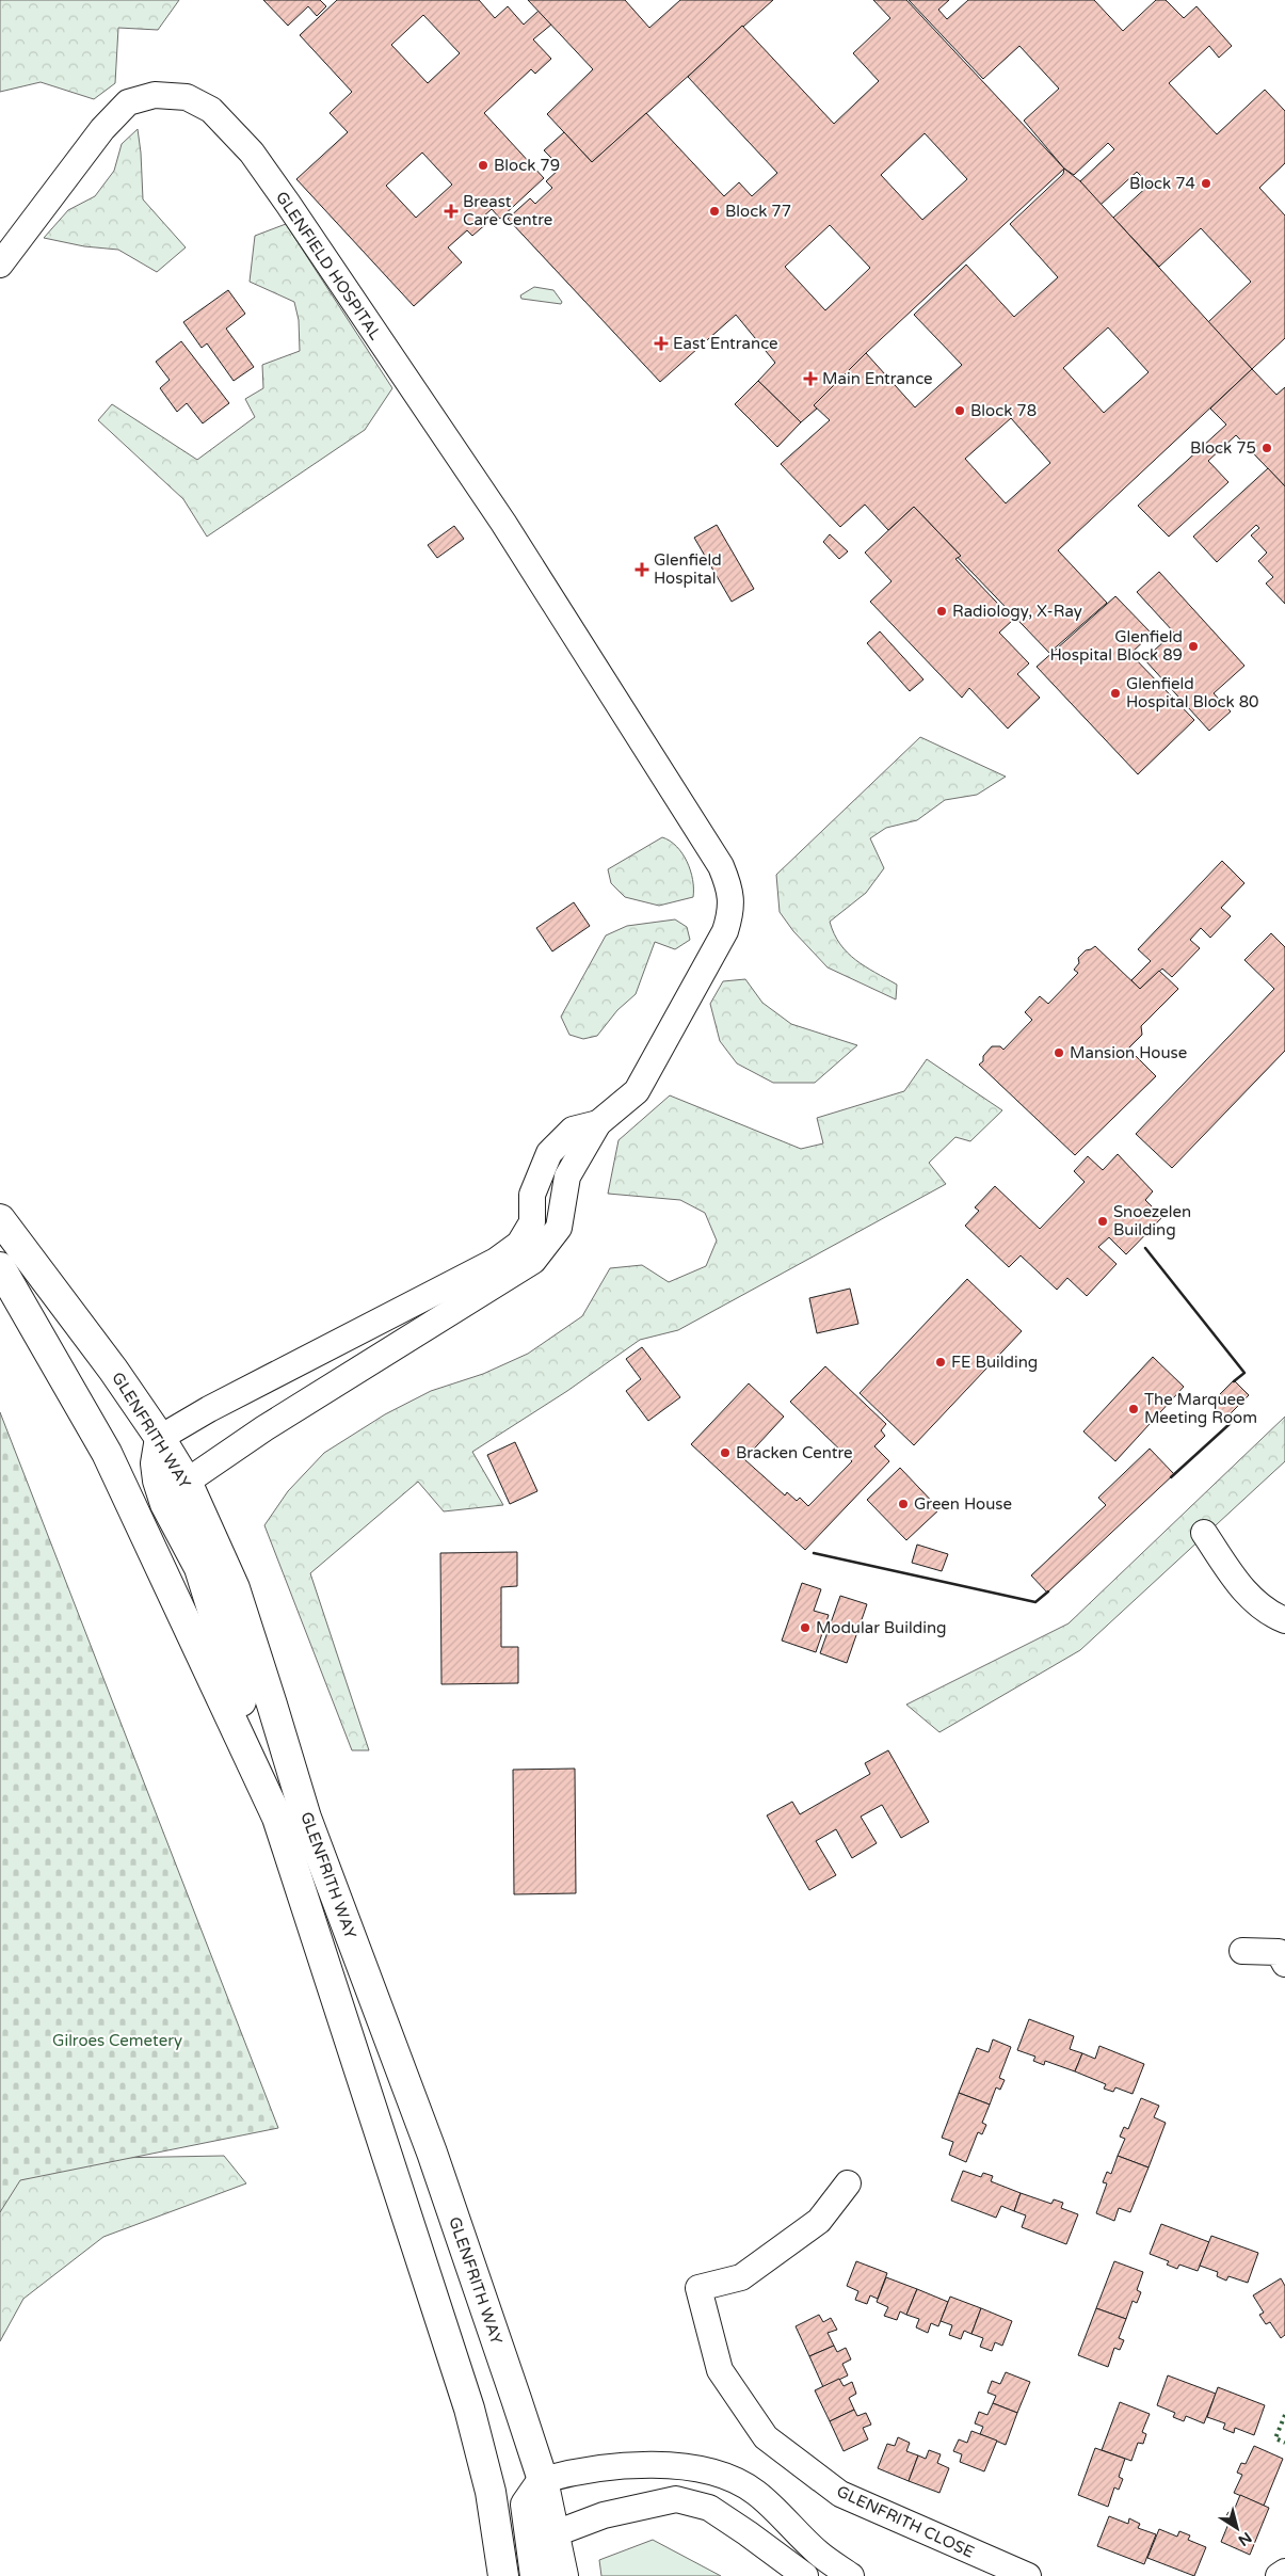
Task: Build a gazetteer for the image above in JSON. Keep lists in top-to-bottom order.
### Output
{
  "streets": {
    "highway": ["GLENFRITH WAY"],
    "street": ["GLENFIELD HOSPITAL", "GLENFRITH CLOSE"]
  },
  "parks": ["Gilroes Cemetery"],
  "places": {
    "other": [
      "Block 79",
      "Block 74",
      "Block 77",
      "Block 78",
      "Block 75",
      "Radiology, X-Ray",
      "Glenfield Hospital Block 89",
      "Glenfield Hospital Block 80",
      "Mansion House",
      "Snoezelen Building",
      "FE Building",
      "The Marquee Meeting Room",
      "Bracken Centre",
      "Green House",
      "Modular Building"
    ],
    "health": [
      "Breast Care Centre",
      "East Entrance",
      "Main Entrance",
      "Glenfield Hospital"
    ]
  },
  "north": "bottom right"
}
